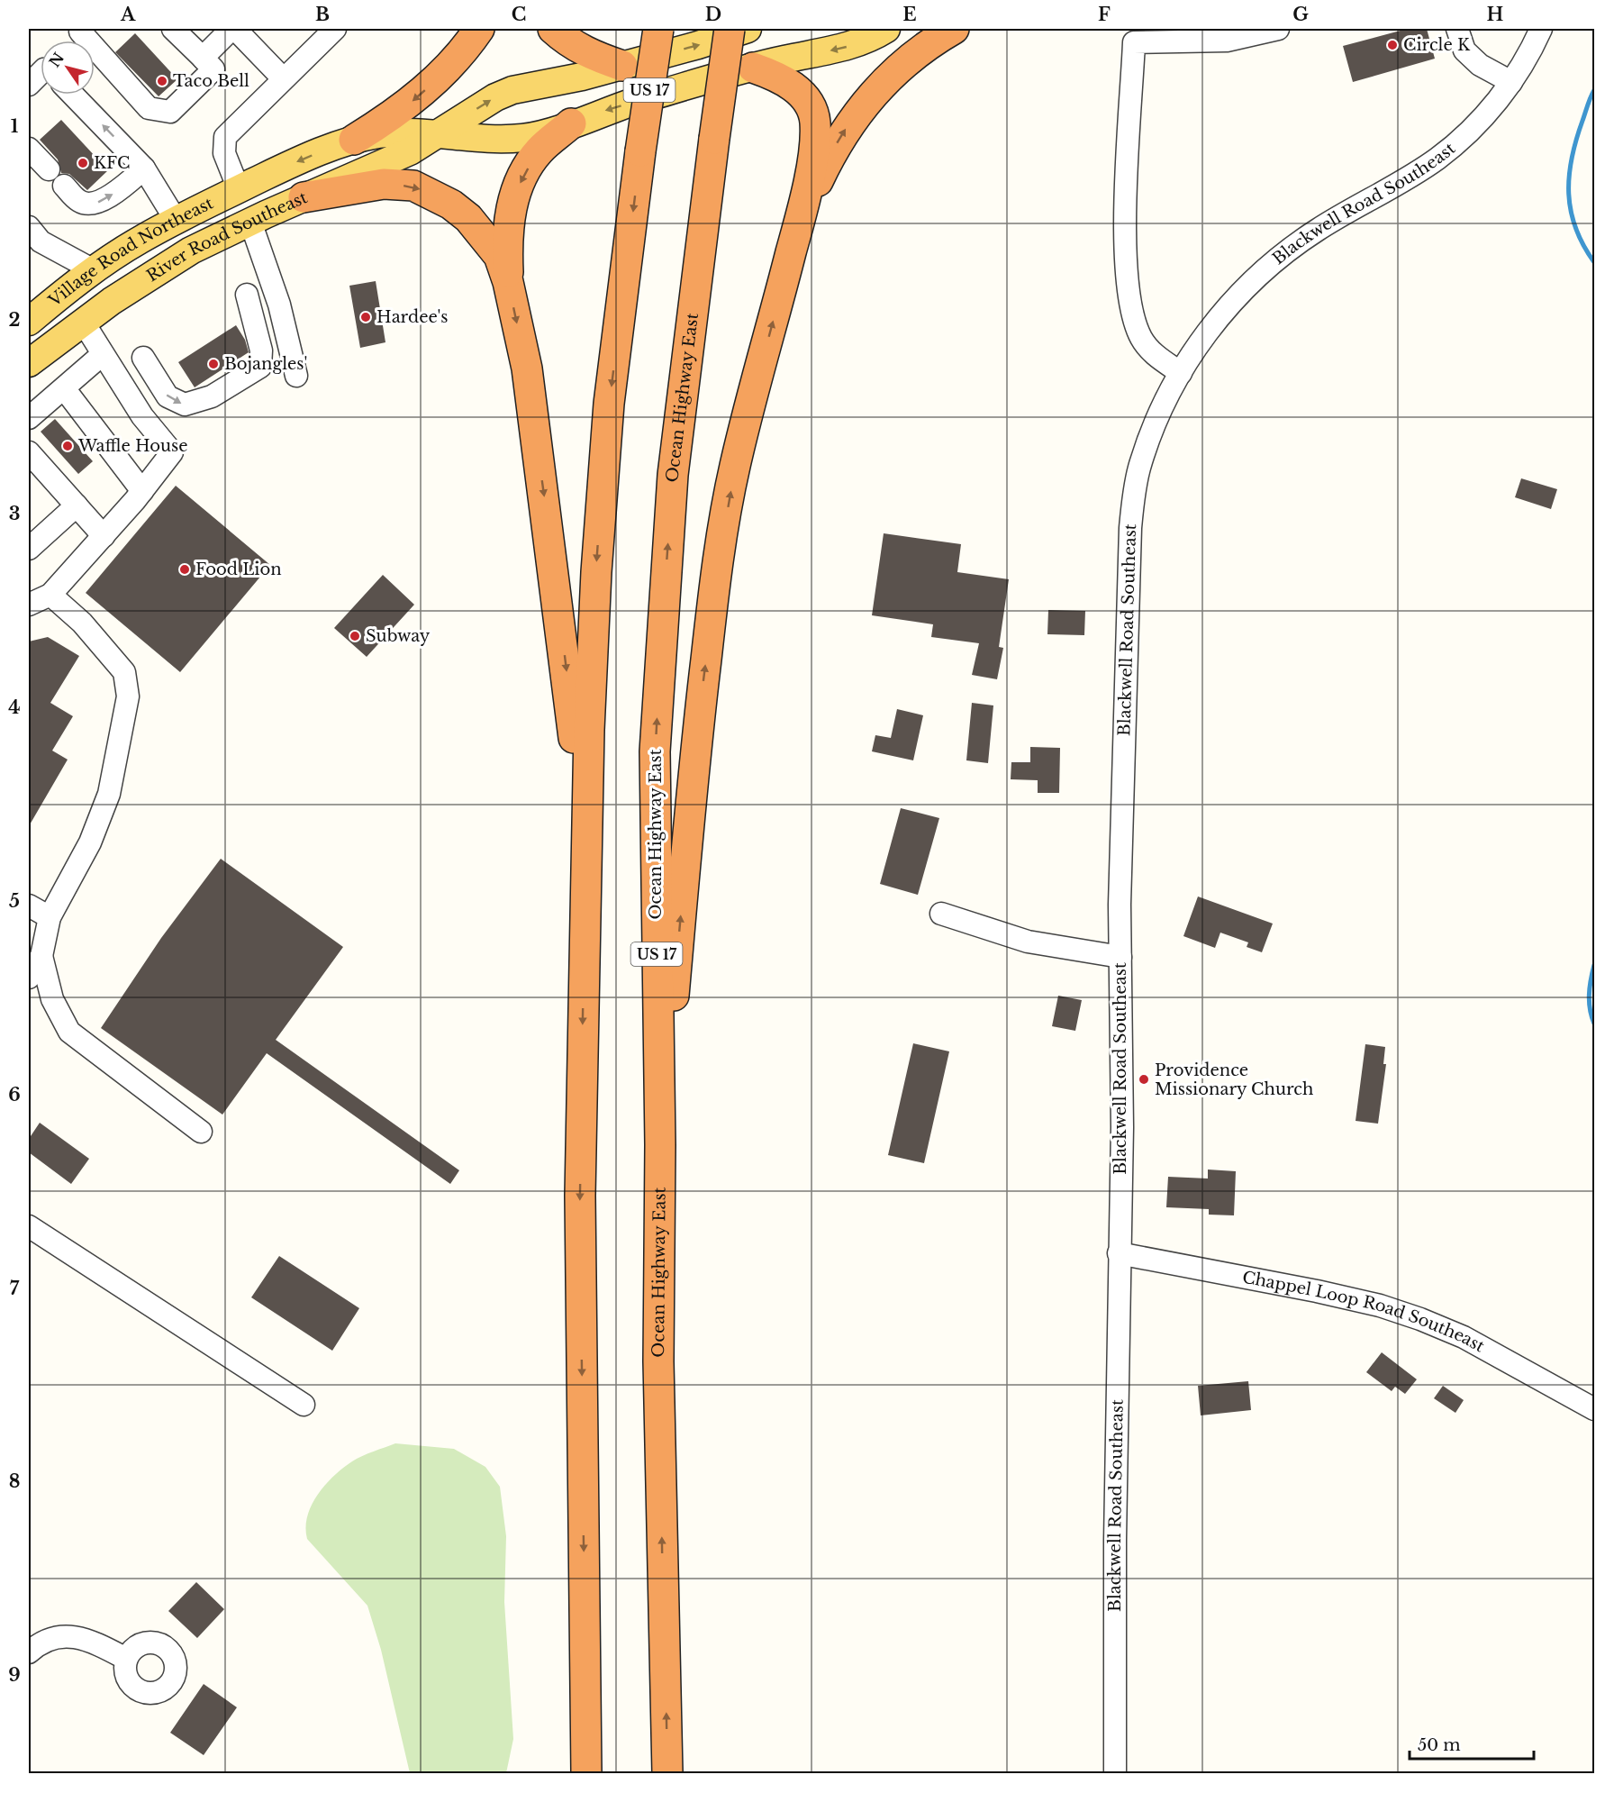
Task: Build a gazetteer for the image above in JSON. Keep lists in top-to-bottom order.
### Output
{
  "streets": {
    "highway": ["US 17", "Ocean Highway East"],
    "main road": ["River Road Southeast", "Village Road Northeast"],
    "street": ["Blackwell Road Southeast", "Chappel Loop Road Southeast"]
  },
  "crossings": [
    ["Blackwell Road Southeast", "Chappel Loop Road Southeast"],
    ["River Road Southeast", "Village Road Northeast"]
  ],
  "places": [
    "Circle K",
    "Taco Bell",
    "KFC",
    "Hardee's",
    "Bojangles'",
    "Waffle House",
    "Food Lion",
    "Subway",
    "Providence Missionary Church"
  ],
  "scale_bar": "50 m",
  "north": "top left",
  "grid": {
    "columns": [
      "A",
      "B",
      "C",
      "D",
      "E",
      "F",
      "G",
      "H"
    ],
    "rows": [
      "1",
      "2",
      "3",
      "4",
      "5",
      "6",
      "7",
      "8",
      "9"
    ]
  }
}
